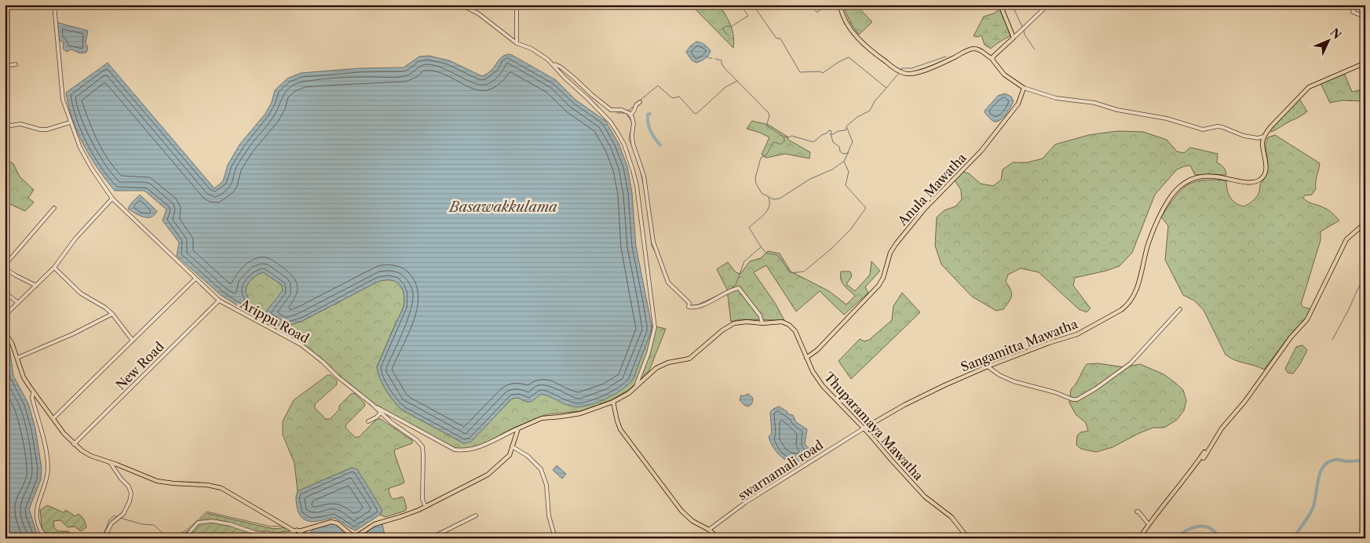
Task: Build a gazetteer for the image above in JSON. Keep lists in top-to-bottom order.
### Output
{
  "streets": {
    "main road": ["Anula Mawatha", "Sangamitta Mawatha", "Thuparamaya Mawatha"],
    "street": ["Arippu Road", "New Road", "swarnamali road"]
  },
  "crossings": [
    ["Anula Mawatha", "Thuparamaya Mawatha"],
    ["Arippu Road", "New Road"],
    ["Sangamitta Mawatha", "Thuparamaya Mawatha"],
    ["Sangamitta Mawatha", "swarnamali road"],
    ["Thuparamaya Mawatha", "swarnamali road"]
  ],
  "water": ["Basawakkulama"],
  "north": "top right"
}
